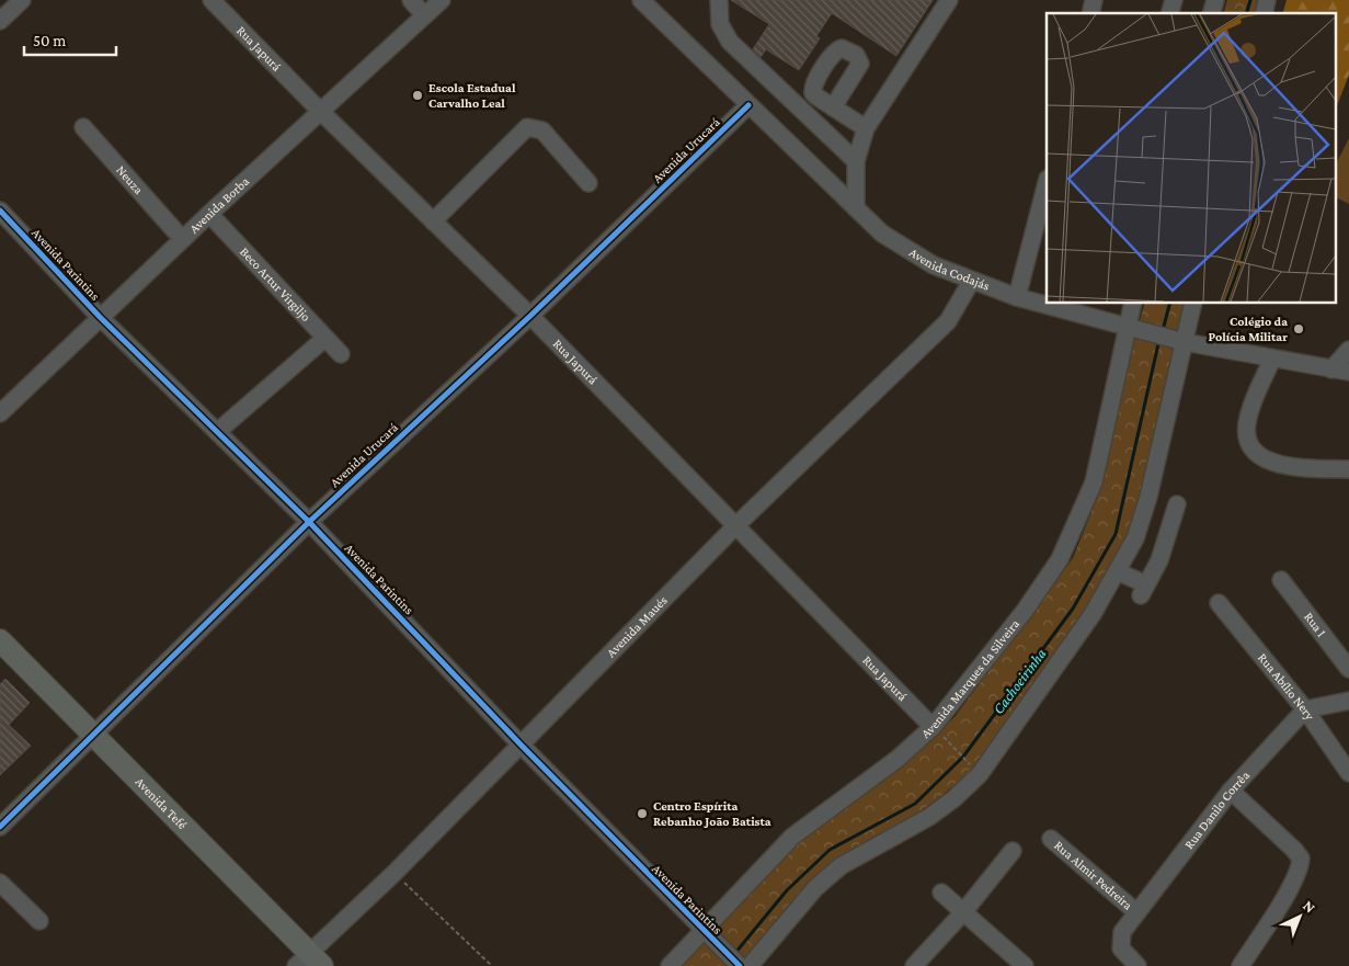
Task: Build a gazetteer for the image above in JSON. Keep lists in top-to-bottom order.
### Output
{
  "streets": {
    "main road": ["Avenida Tefé"],
    "street": [
      "Rua Japurá",
      "Avenida Urucará",
      "Neuza",
      "Avenida Borba",
      "Avenida Parintins",
      "Avenida Codajás",
      "Beco Artur Virgiljo",
      "Rua I",
      "Avenida Maués",
      "Avenida Marques da Silveira",
      "Rua Abílio Nery",
      "Rua Danilo Corrêa",
      "Rua Almir Pedreira"
    ]
  },
  "crossings": [
    ["Rua Japurá", "Avenida Urucará"],
    ["Rua Japurá", "Avenida Borba"],
    ["Rua Japurá", "Avenida Maués"],
    ["Rua Japurá", "Avenida Marques da Silveira"],
    ["Avenida Urucará", "Avenida Parintins"],
    ["Avenida Urucará", "Avenida Codajás"],
    ["Avenida Urucará", "Avenida Tefé"],
    ["Neuza", "Avenida Borba"],
    ["Avenida Borba", "Avenida Parintins"],
    ["Avenida Borba", "Beco Artur Virgiljo"],
    ["Avenida Parintins", "Avenida Maués"],
    ["Avenida Parintins", "Avenida Marques da Silveira"],
    ["Avenida Codajás", "Avenida Maués"],
    ["Avenida Codajás", "Avenida Marques da Silveira"],
    ["Avenida Maués", "Avenida Tefé"],
    ["Rua Abílio Nery", "Rua Danilo Corrêa"],
    ["Rua Danilo Corrêa", "Rua Almir Pedreira"]
  ],
  "water": ["Cachoeirinha"],
  "places": ["Escola Estadual Carvalho Leal", "Colégio da Polícia Militar", "Centro Espírita Rebanho João Batista"],
  "scale_bar": "50 m",
  "north": "top right"
}
